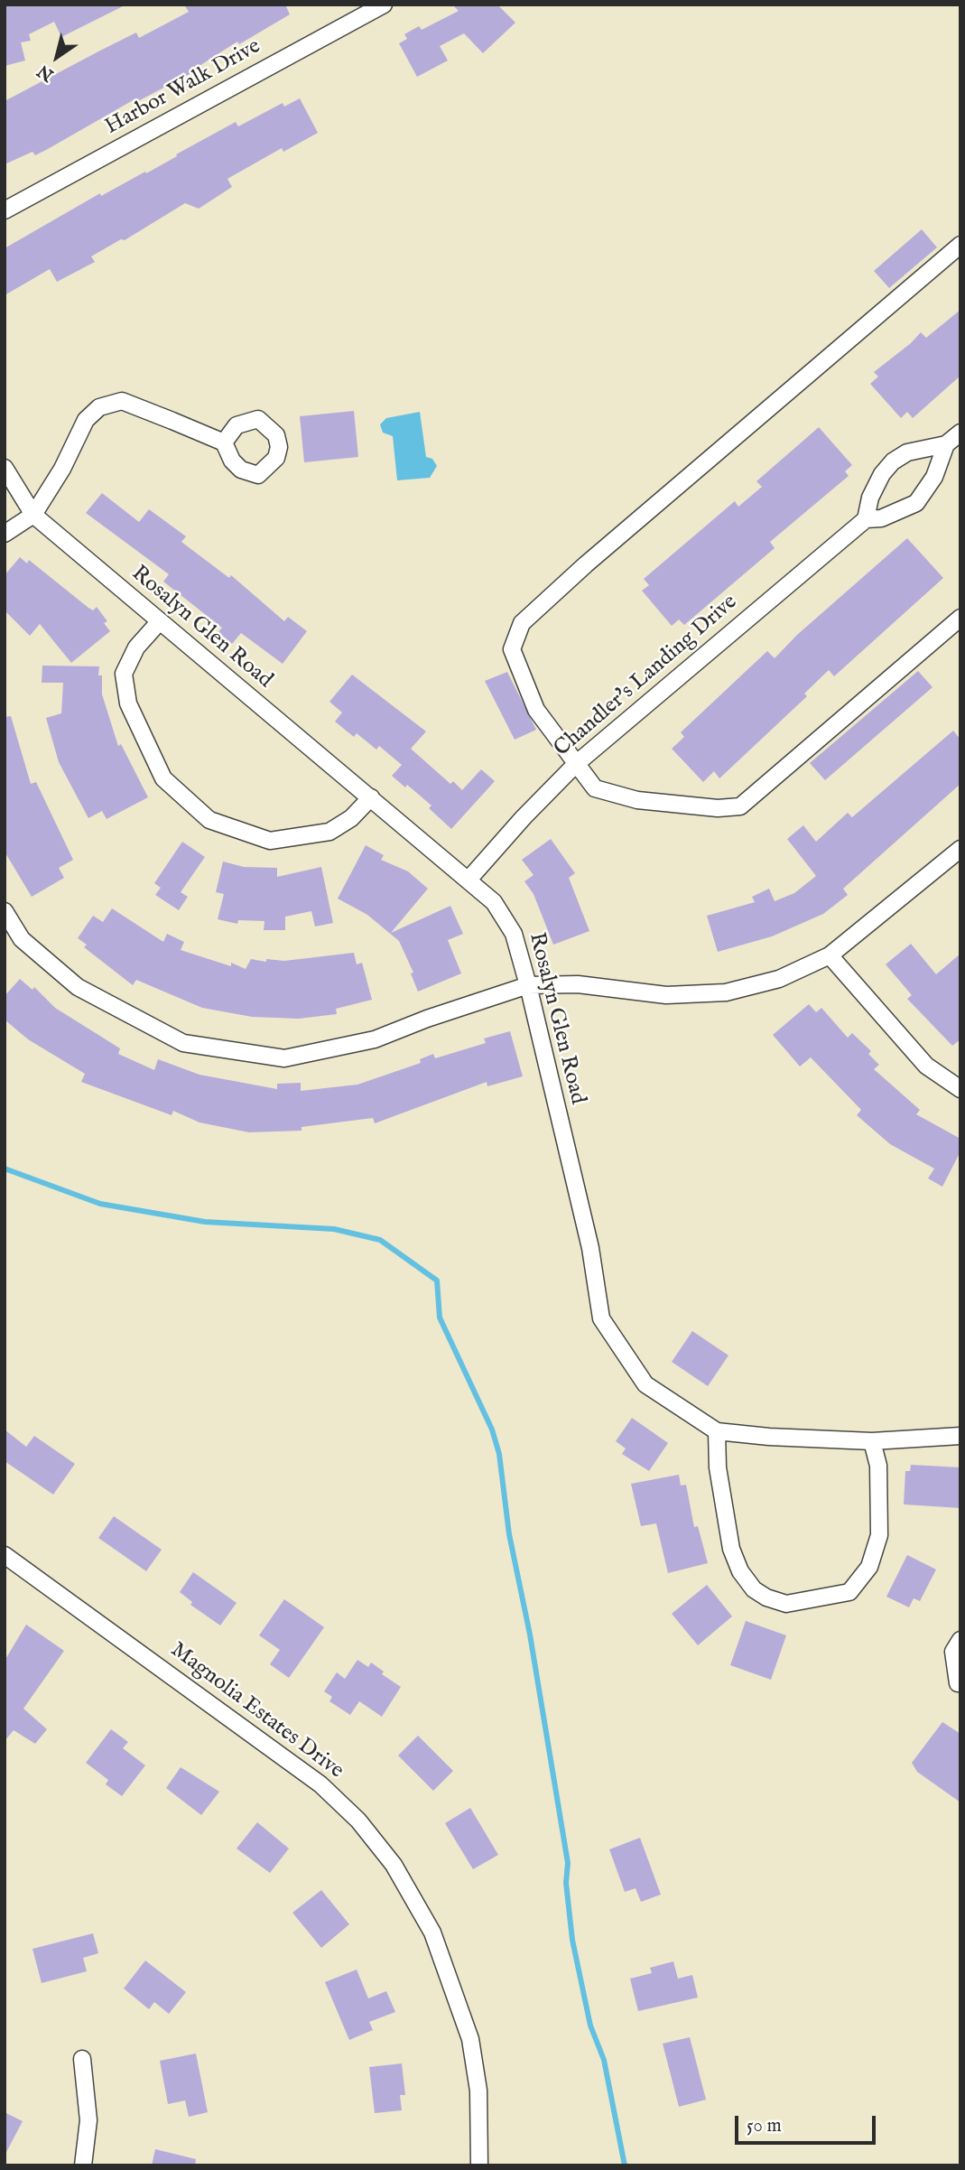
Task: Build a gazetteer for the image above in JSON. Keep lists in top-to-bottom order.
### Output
{
  "streets": {
    "street": [
      "Harbor Walk Drive",
      "Rosalyn Glen Road",
      "Chandler's Landing Drive",
      "Magnolia Estates Drive"
    ]
  },
  "crossings": [
    ["Rosalyn Glen Road", "Chandler's Landing Drive"]
  ],
  "scale_bar": "50 m",
  "north": "bottom left"
}
